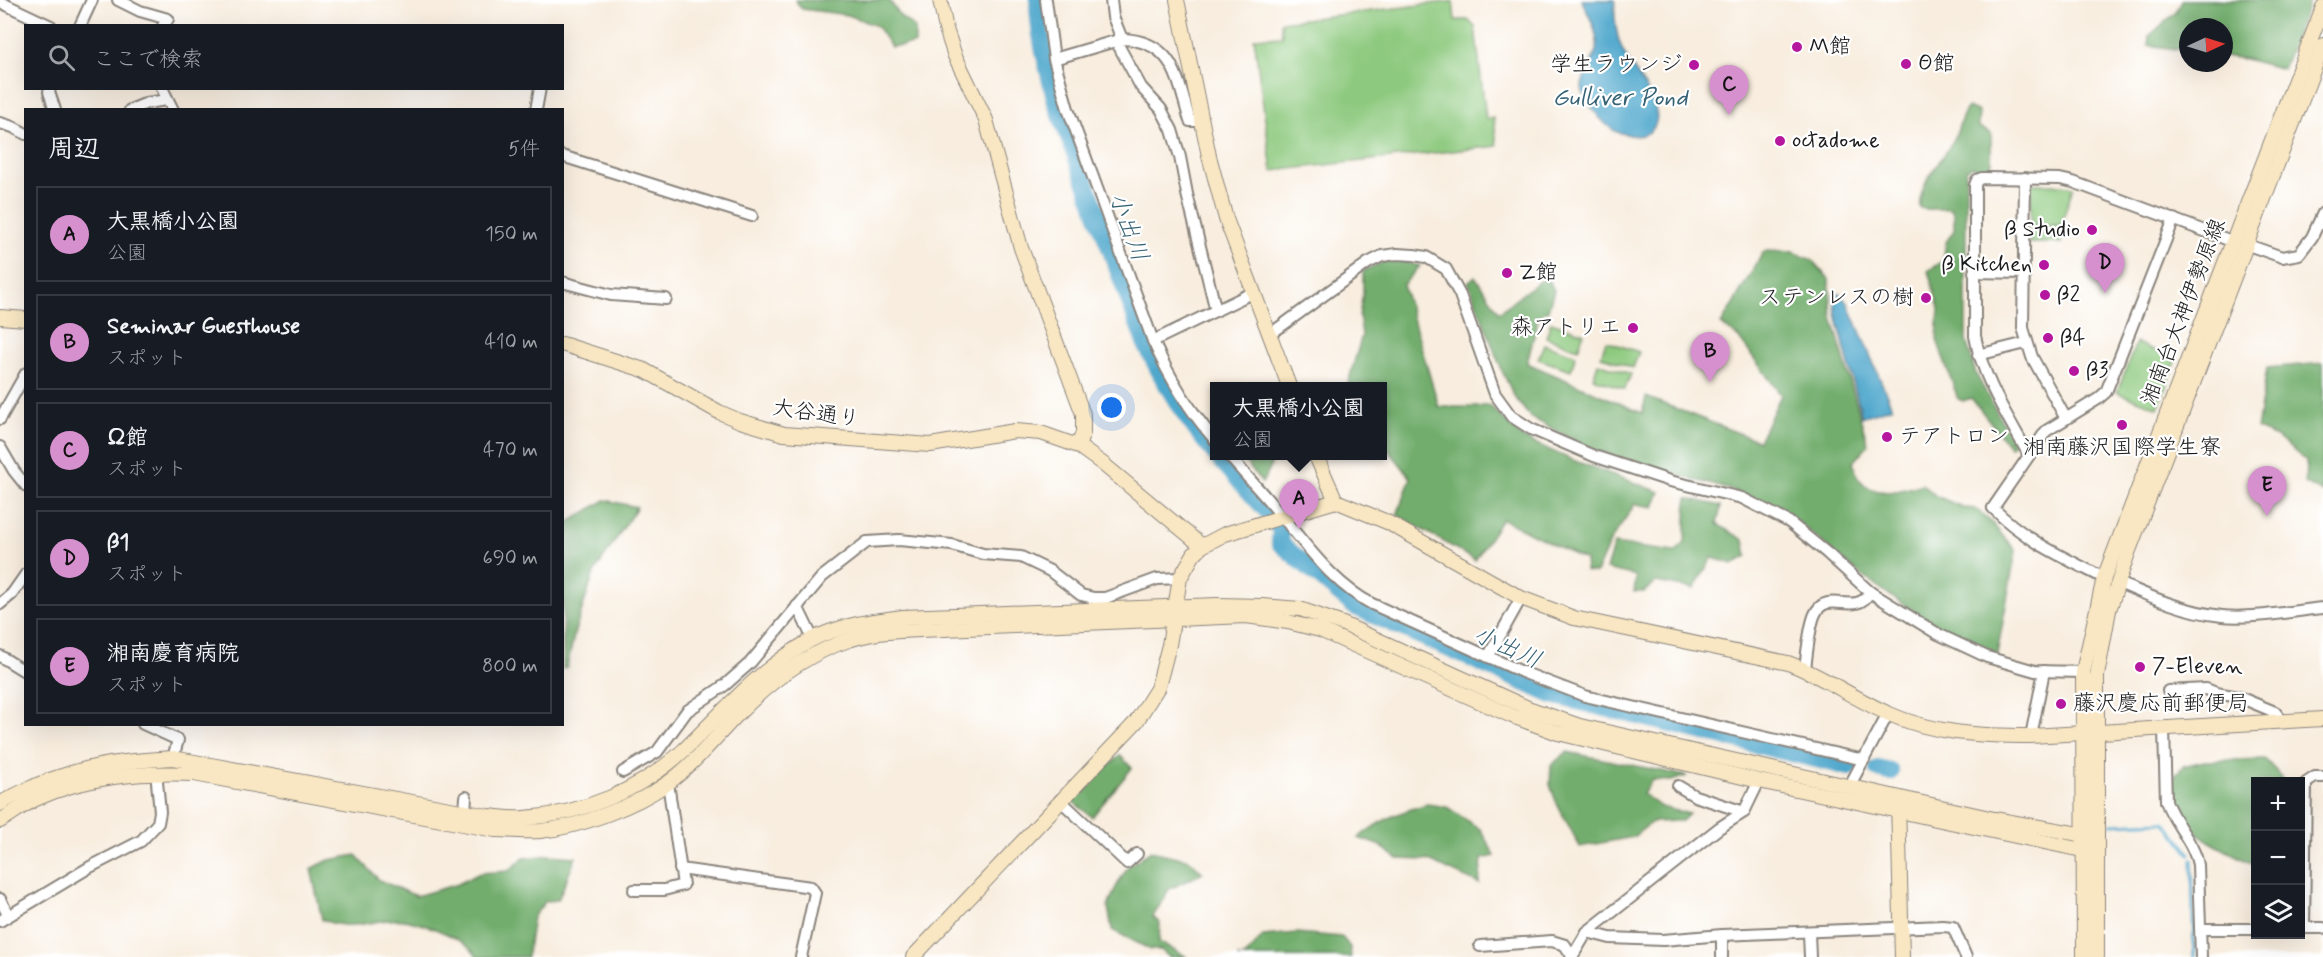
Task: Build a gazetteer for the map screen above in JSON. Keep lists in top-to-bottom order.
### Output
{
  "streets": {
    "street": ["湘南台大神伊勢原線", "大谷通り"]
  },
  "water": ["Gulliver Pond", "小出川"],
  "places": [
    "Μ館",
    "Θ館",
    "学生ラウンジ",
    "octadome",
    "β Studio",
    "β Kitchen",
    "Ζ館",
    "β2",
    "ステンレスの樹",
    "森アトリエ",
    "β4",
    "β3",
    "湘南藤沢国際学生寮",
    "テアトロン",
    "7-Eleven",
    "藤沢慶応前郵便局"
  ],
  "north": "right",
  "page": {
    "search": "ここで検索",
    "pins": [
      "C",
      "D",
      "B",
      "E",
      "A"
    ],
    "heading": ["周辺", "5件"],
    "list": [
      {
        "mark": "A",
        "name": "大黒橋小公園",
        "note": "公園",
        "value": "150 m"
      },
      {
        "mark": "B",
        "name": "Seminar Guesthouse",
        "note": "スポット",
        "value": "410 m"
      },
      {
        "mark": "C",
        "name": "Ω館",
        "note": "スポット",
        "value": "470 m"
      },
      {
        "mark": "D",
        "name": "β1",
        "note": "スポット",
        "value": "690 m"
      },
      {
        "mark": "E",
        "name": "湘南慶育病院",
        "note": "スポット",
        "value": "800 m"
      }
    ],
    "popup": ["大黒橋小公園", "公園"],
    "map_buttons": ["+", "−"]
  }
}
